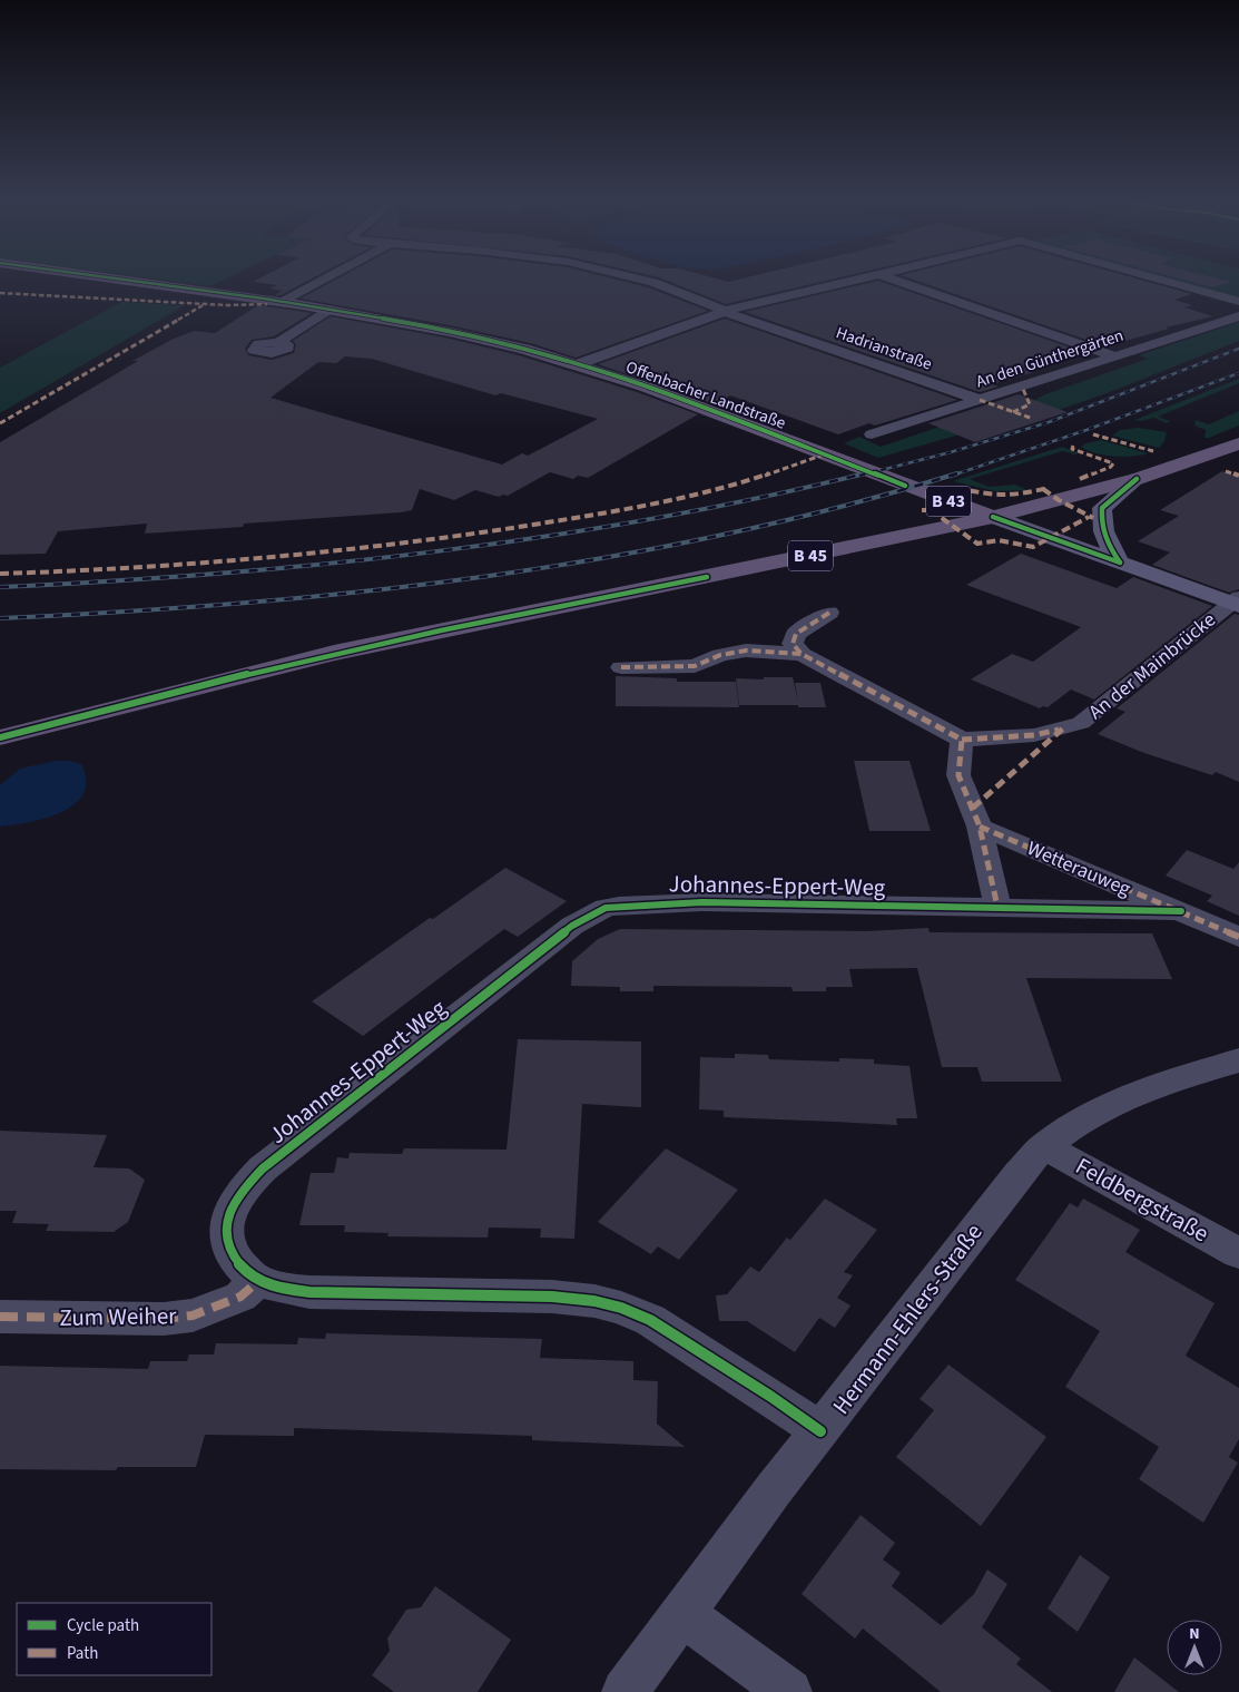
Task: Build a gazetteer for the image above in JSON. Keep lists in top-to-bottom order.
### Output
{
  "streets": {
    "main road": ["Offenbacher Landstraße", "B 43", "B 45"],
    "street": [
      "Hadrianstraße",
      "An den Günthergärten",
      "An der Mainbrücke",
      "Wetterauweg",
      "Johannes-Eppert-Weg",
      "Feldbergstraße",
      "Zum Weiher",
      "Hermann-Ehlers-Straße"
    ]
  },
  "crossings": [
    ["Hadrianstraße", "An den Günthergärten"],
    ["Offenbacher Landstraße", "B 43"],
    ["Offenbacher Landstraße", "B 45"],
    ["B 43", "B 45"],
    ["Wetterauweg", "Johannes-Eppert-Weg"],
    ["Johannes-Eppert-Weg", "Zum Weiher"],
    ["Johannes-Eppert-Weg", "Hermann-Ehlers-Straße"],
    ["Feldbergstraße", "Hermann-Ehlers-Straße"]
  ],
  "legend": ["Cycle path", "Path"],
  "north": "top"
}
